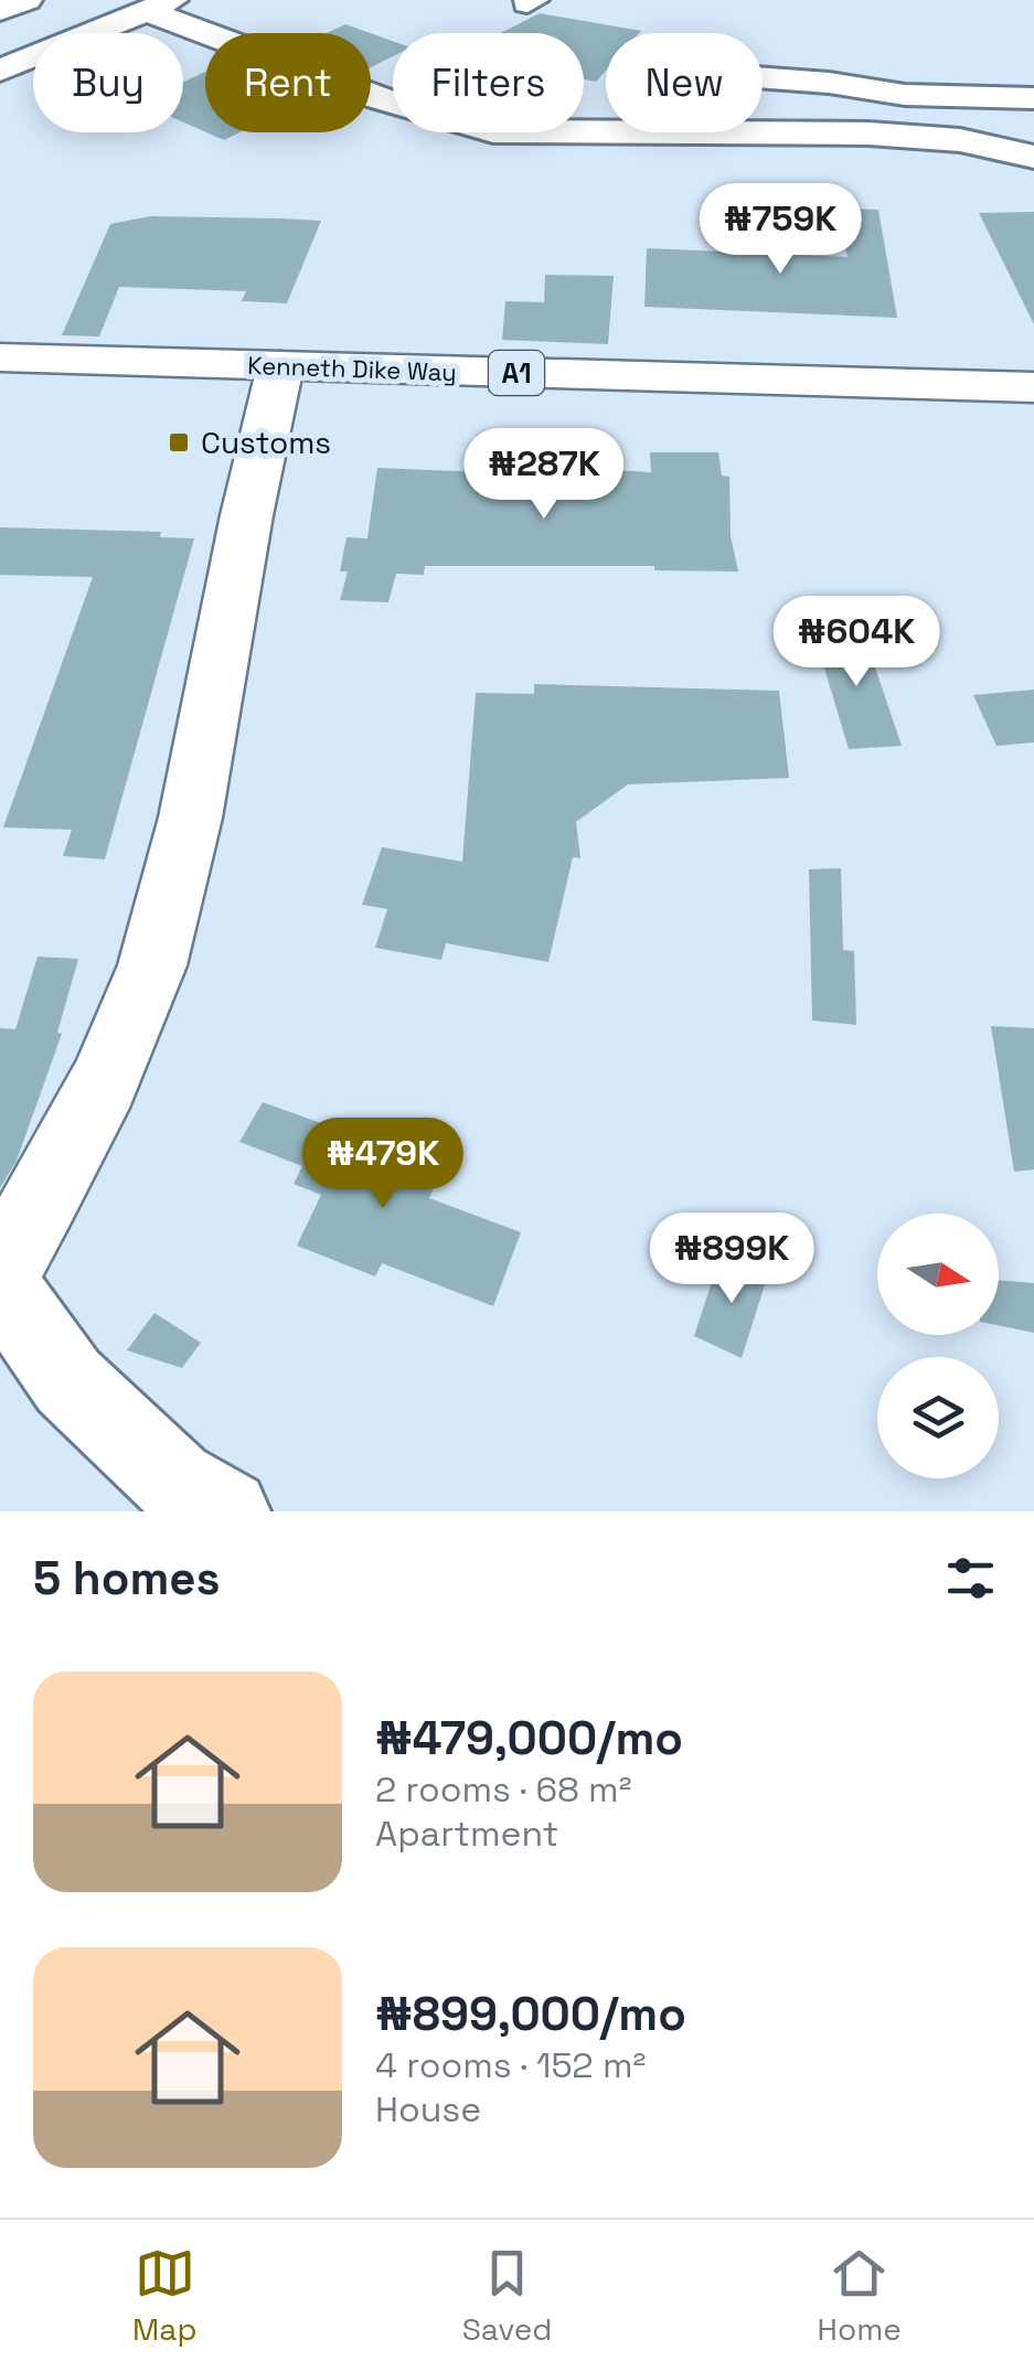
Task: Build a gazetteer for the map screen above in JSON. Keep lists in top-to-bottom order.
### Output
{
  "streets": {
    "main road": ["Kenneth Dike Way", "A1"]
  },
  "places": {
    "transit": ["Customs"]
  },
  "north": "right",
  "page": {
    "chip": [
      "Buy",
      "Rent",
      "Filters",
      "New"
    ],
    "price": [
      "₦759K",
      "₦287K",
      "₦604K",
      "₦479K",
      "₦899K"
    ],
    "heading": "5 homes",
    "list": [
      {
        "name": "₦479,000/mo",
        "note": "2 rooms · 68 m² · Apartment"
      },
      {
        "name": "₦899,000/mo",
        "note": "4 rooms · 152 m² · House"
      }
    ],
    "tabs": ["Map", "Saved", "Home"]
  }
}
